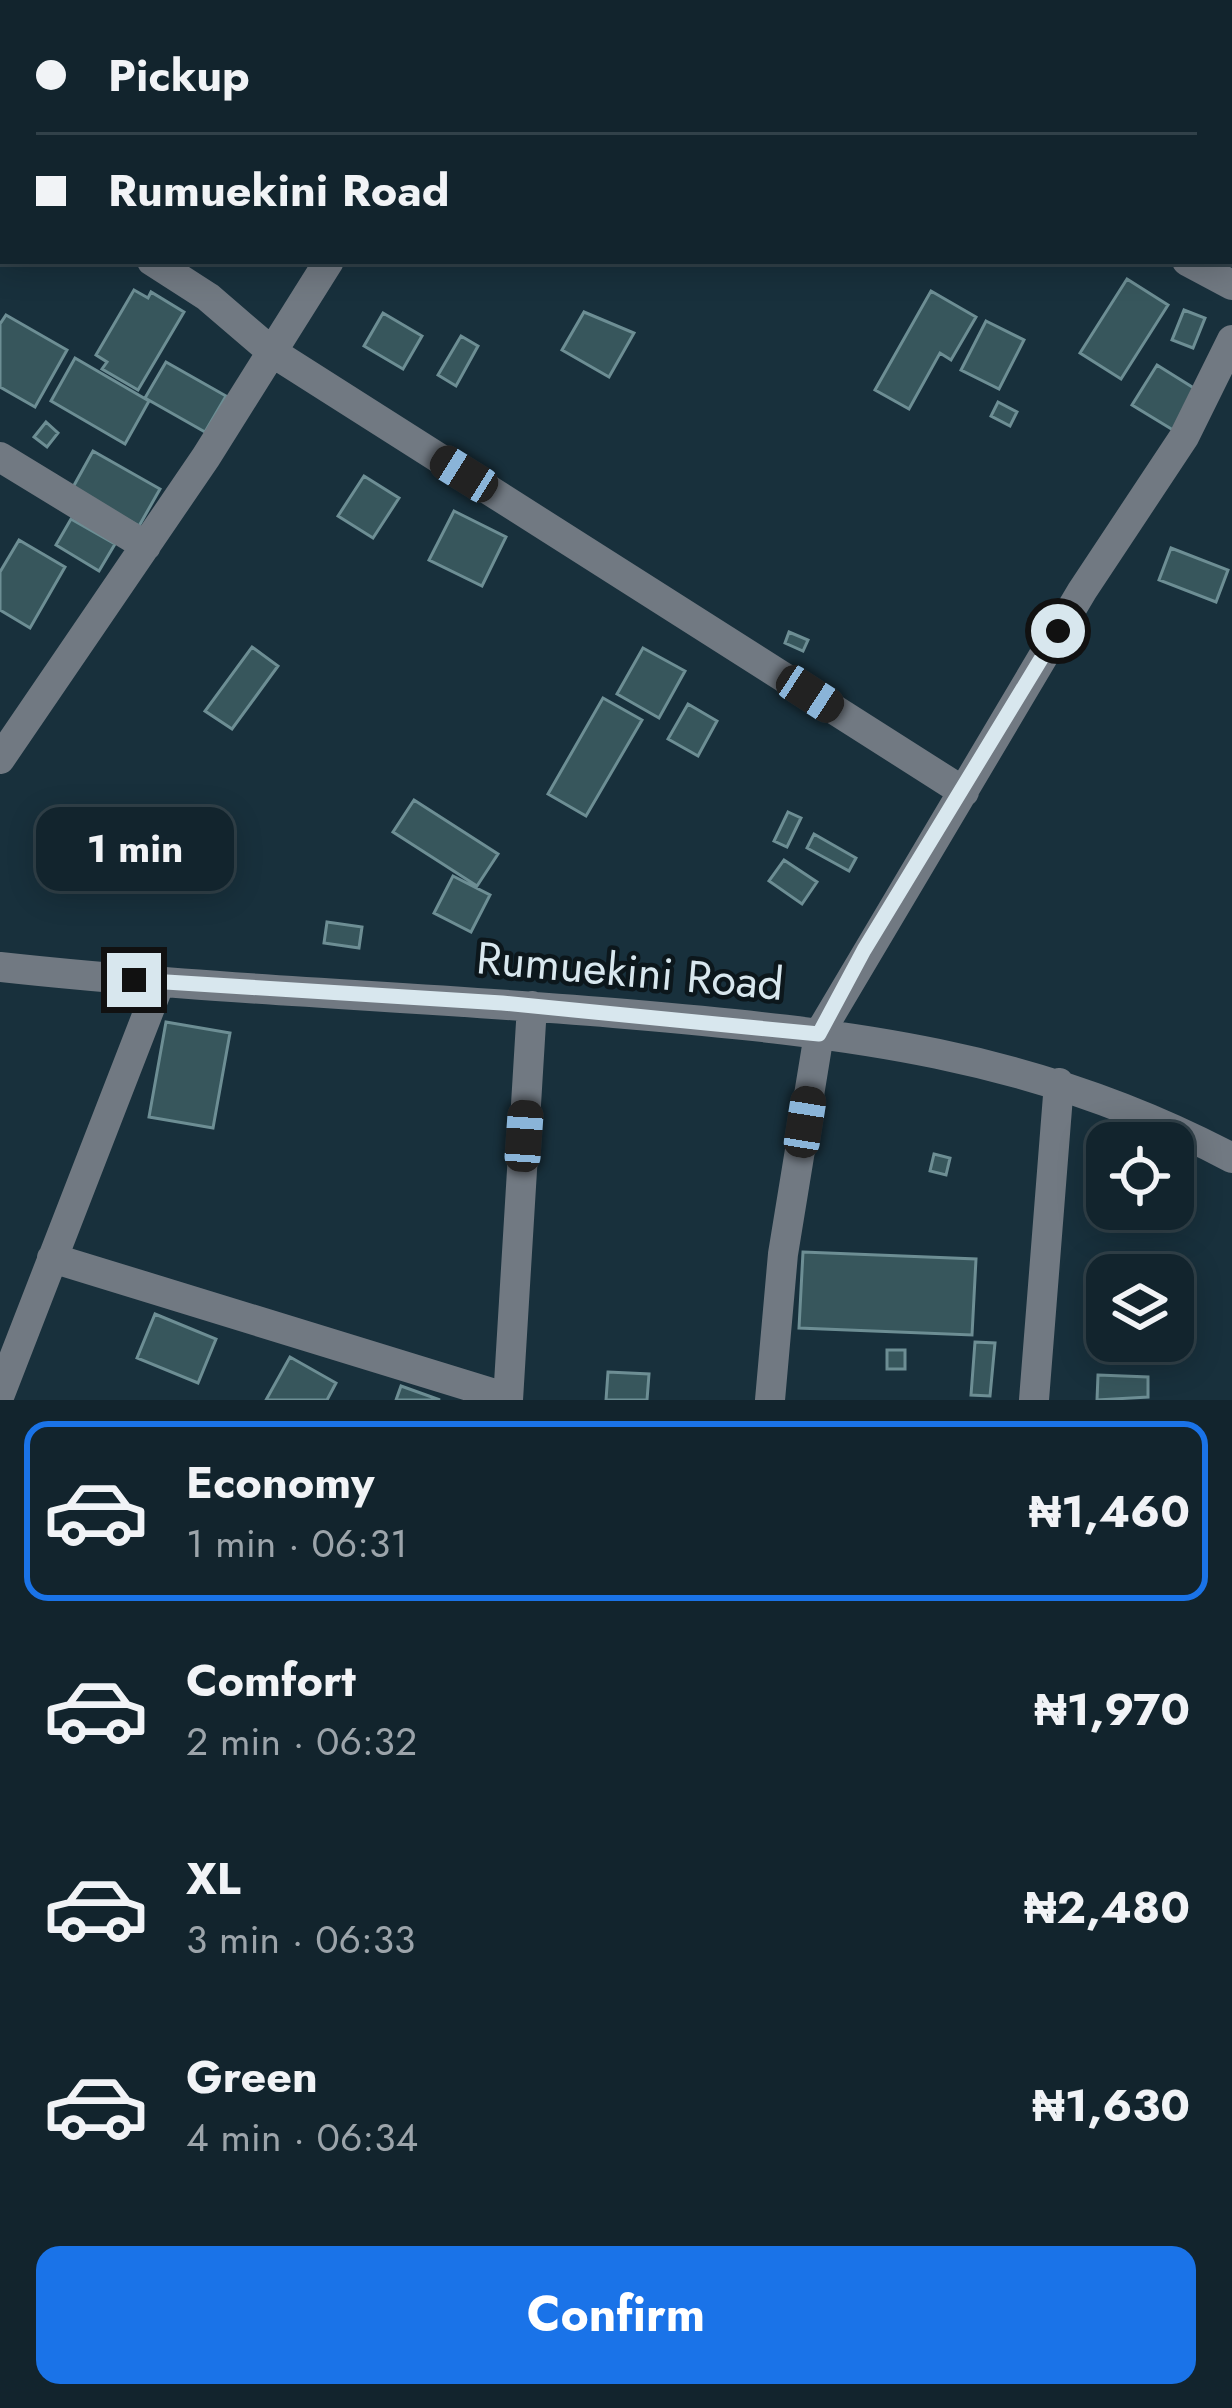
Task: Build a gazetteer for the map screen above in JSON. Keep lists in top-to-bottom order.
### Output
{
  "streets": {
    "street": ["Rumuekini Road"]
  },
  "page": {
    "banner": ["Pickup", "Rumuekini Road"],
    "bubble": "1 min",
    "list": [
      {
        "name": "Economy",
        "note": "1 min · 06:31",
        "value": "₦1,460"
      },
      {
        "name": "Comfort",
        "note": "2 min · 06:32",
        "value": "₦1,970"
      },
      {
        "name": "XL",
        "note": "3 min · 06:33",
        "value": "₦2,480"
      },
      {
        "name": "Green",
        "note": "4 min · 06:34",
        "value": "₦1,630"
      }
    ],
    "buttons": "Confirm"
  }
}
